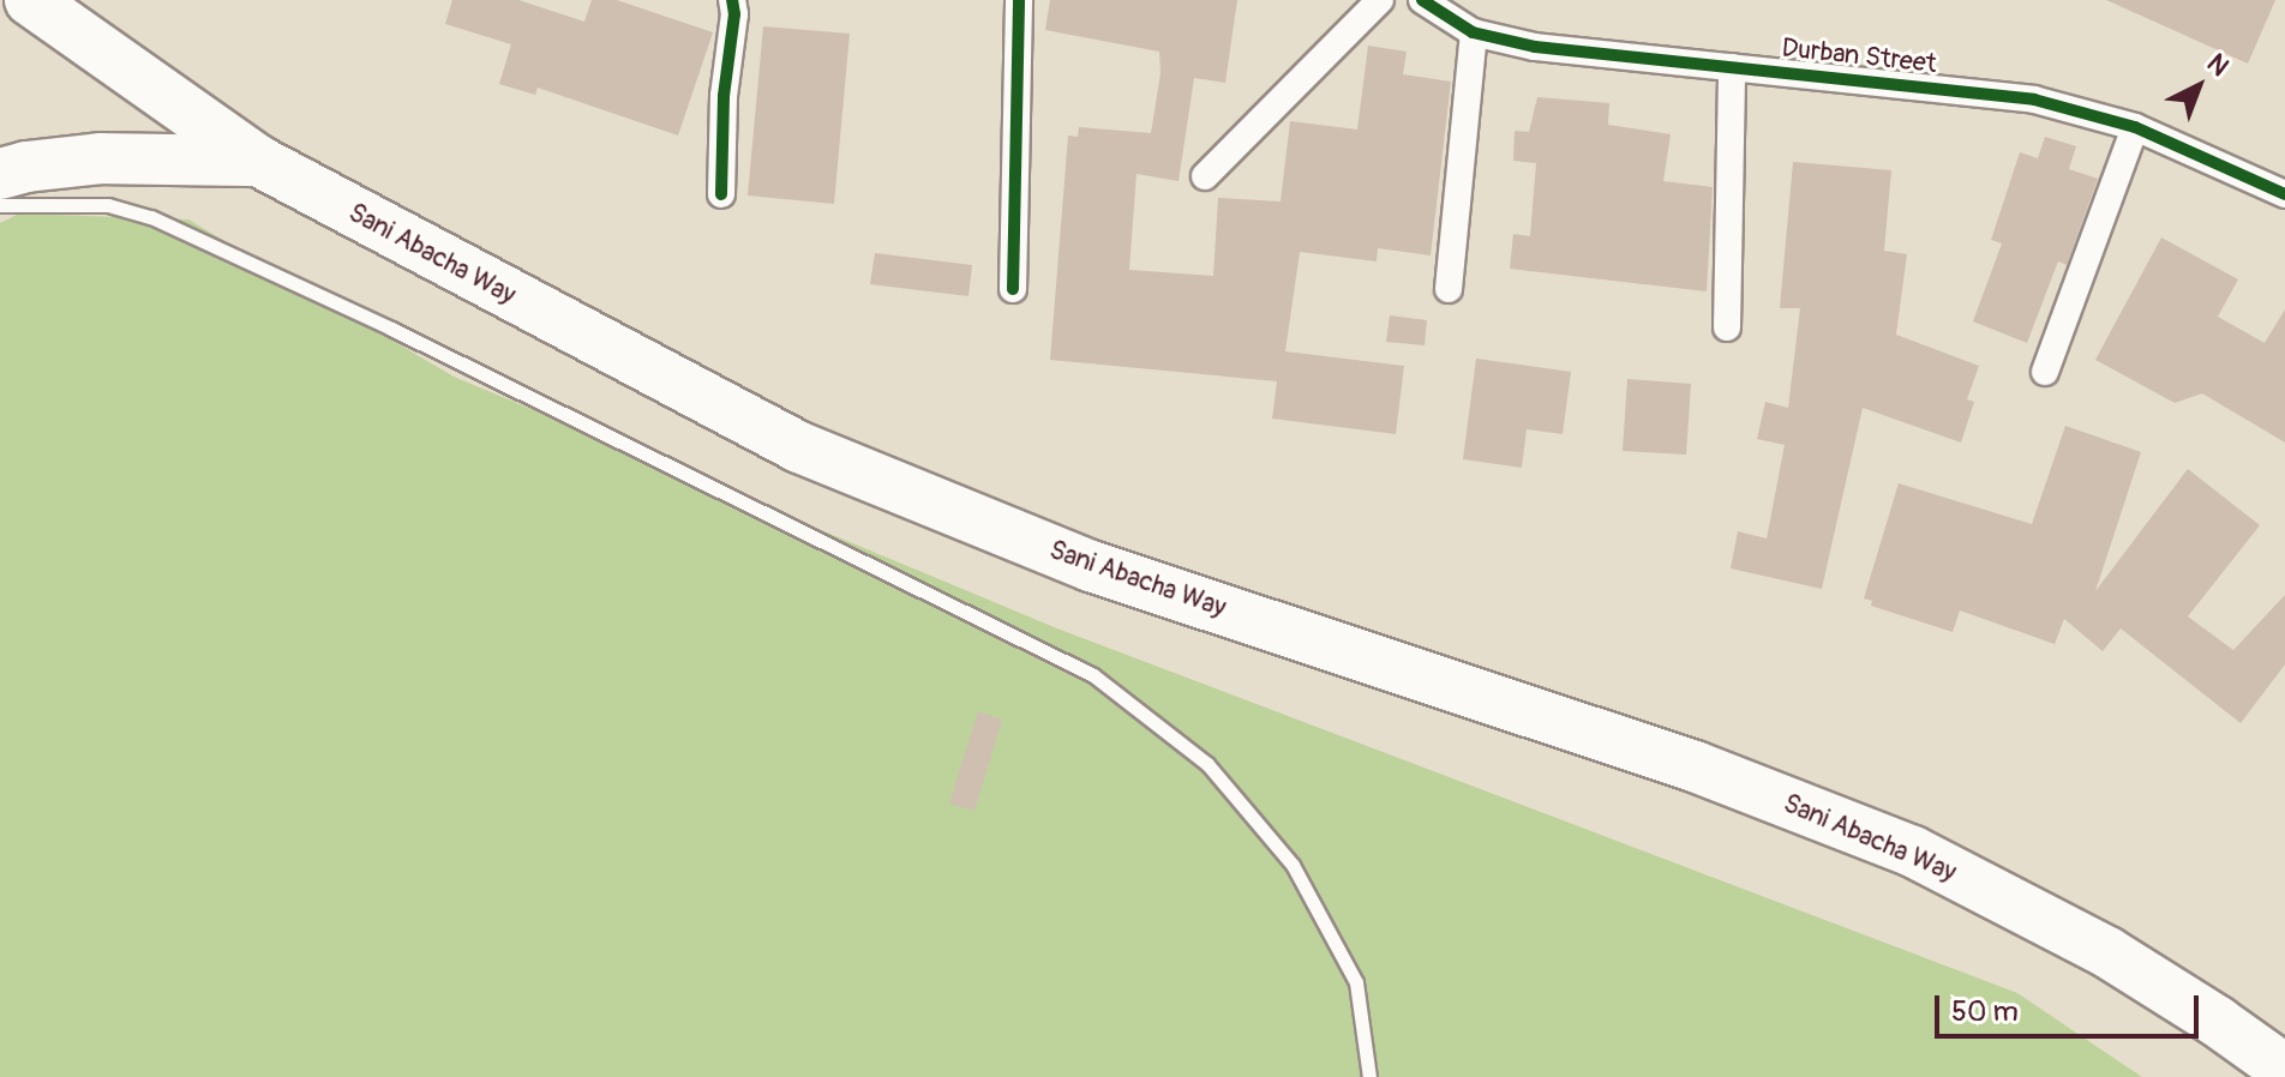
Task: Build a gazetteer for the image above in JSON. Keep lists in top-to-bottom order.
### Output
{
  "streets": {
    "highway": ["Sani Abacha Way"],
    "street": ["Durban Street"]
  },
  "scale_bar": "50 m",
  "north": "top right"
}
